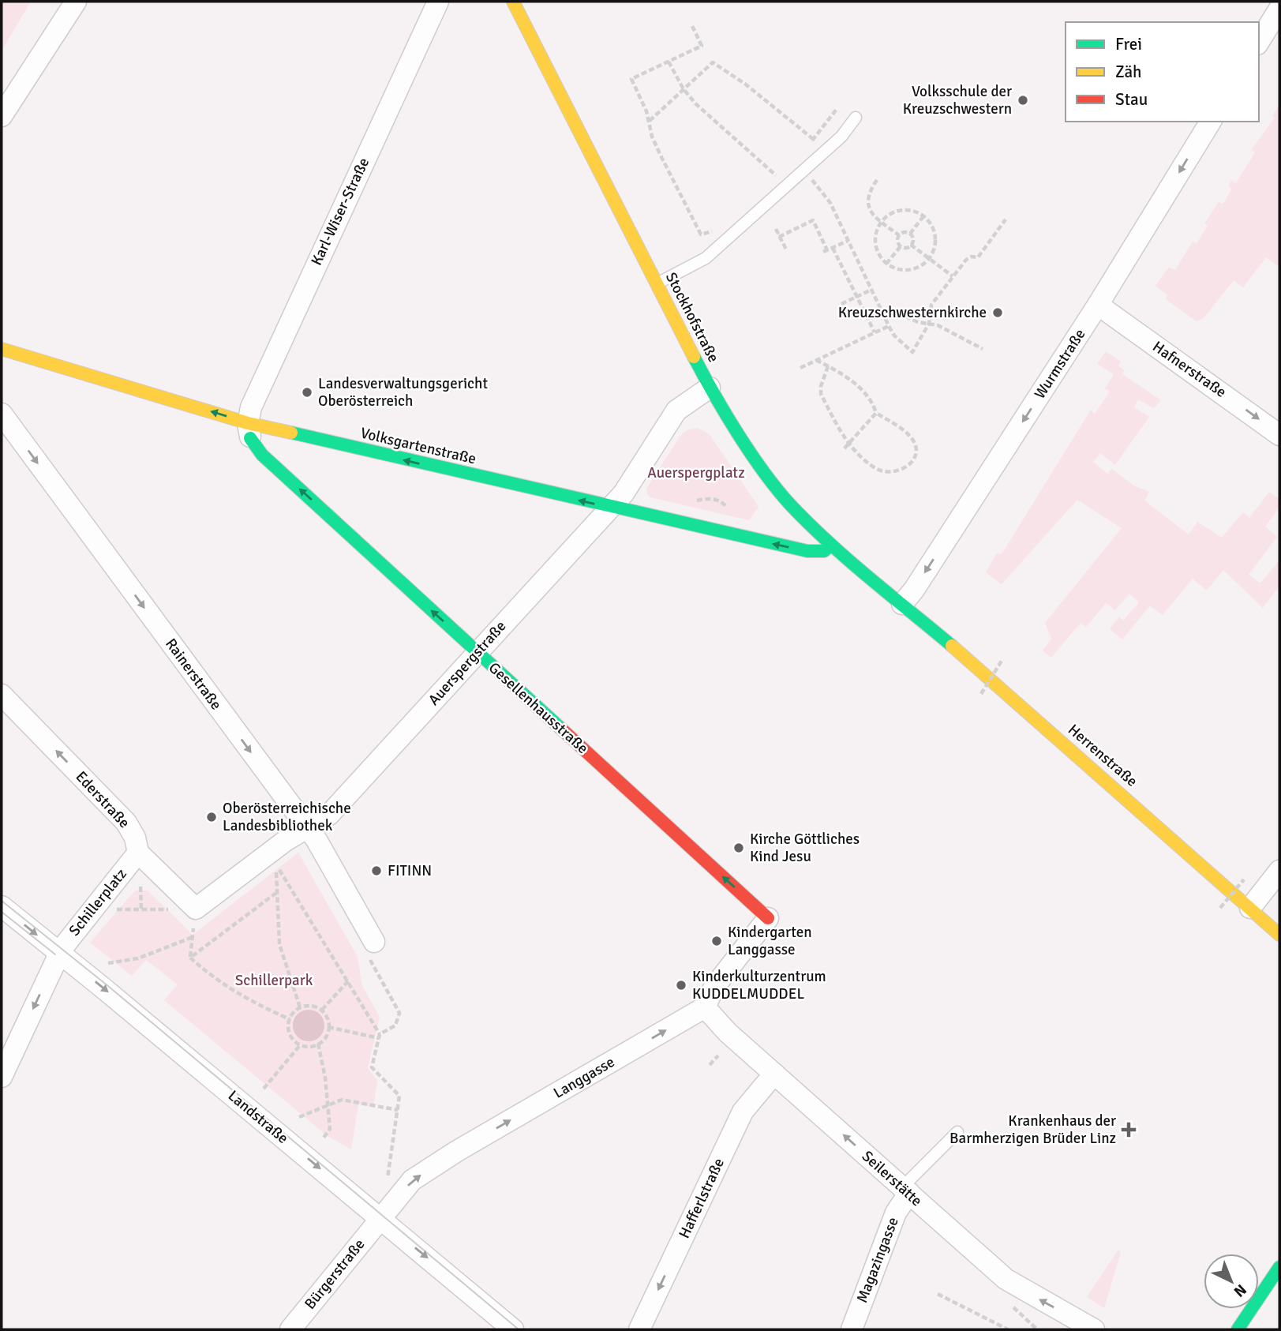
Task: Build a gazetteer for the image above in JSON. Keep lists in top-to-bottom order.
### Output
{
  "streets": {
    "street": [
      "Karl-Wiser-Straße",
      "Stockhofstraße",
      "Wurmstraße",
      "Hafnerstraße",
      "Volksgartenstraße",
      "Auerspergstraße",
      "Rainerstraße",
      "Gesellenhausstraße",
      "Herrenstraße",
      "Ederstraße",
      "Schillerplatz",
      "Langgasse",
      "Landstraße",
      "Seilerstätte",
      "Hafferlstraße",
      "Magazingasse",
      "Bürgerstraße"
    ]
  },
  "crossings": [
    ["Karl-Wiser-Straße", "Volksgartenstraße"],
    ["Karl-Wiser-Straße", "Gesellenhausstraße"],
    ["Stockhofstraße", "Wurmstraße"],
    ["Stockhofstraße", "Volksgartenstraße"],
    ["Stockhofstraße", "Auerspergstraße"],
    ["Stockhofstraße", "Herrenstraße"],
    ["Wurmstraße", "Hafnerstraße"],
    ["Wurmstraße", "Herrenstraße"],
    ["Volksgartenstraße", "Auerspergstraße"],
    ["Volksgartenstraße", "Gesellenhausstraße"],
    ["Auerspergstraße", "Rainerstraße"],
    ["Auerspergstraße", "Gesellenhausstraße"],
    ["Auerspergstraße", "Ederstraße"],
    ["Ederstraße", "Schillerplatz"],
    ["Schillerplatz", "Landstraße"],
    ["Langgasse", "Landstraße"],
    ["Langgasse", "Seilerstätte"],
    ["Langgasse", "Bürgerstraße"],
    ["Landstraße", "Bürgerstraße"],
    ["Seilerstätte", "Hafferlstraße"],
    ["Seilerstätte", "Magazingasse"]
  ],
  "one_way": [
    "Wurmstraße",
    "Hafnerstraße",
    "Volksgartenstraße",
    "Rainerstraße",
    "Gesellenhausstraße",
    "Ederstraße",
    "Schillerplatz",
    "Langgasse",
    "Landstraße",
    "Seilerstätte",
    "Hafferlstraße"
  ],
  "parks": ["Auerspergplatz", "Schillerpark"],
  "places": {
    "other": [
      "Volksschule der Kreuzschwestern",
      "Kreuzschwesternkirche",
      "Landesverwaltungsgericht Oberösterreich",
      "Oberösterreichische Landesbibliothek",
      "Kirche Göttliches Kind Jesu",
      "FITINN",
      "Kindergarten Langgasse",
      "Kinderkulturzentrum KUDDELMUDDEL"
    ],
    "health": ["Krankenhaus der Barmherzigen Brüder Linz"]
  },
  "legend": ["Frei", "Zäh", "Stau"],
  "north": "bottom right"
}
